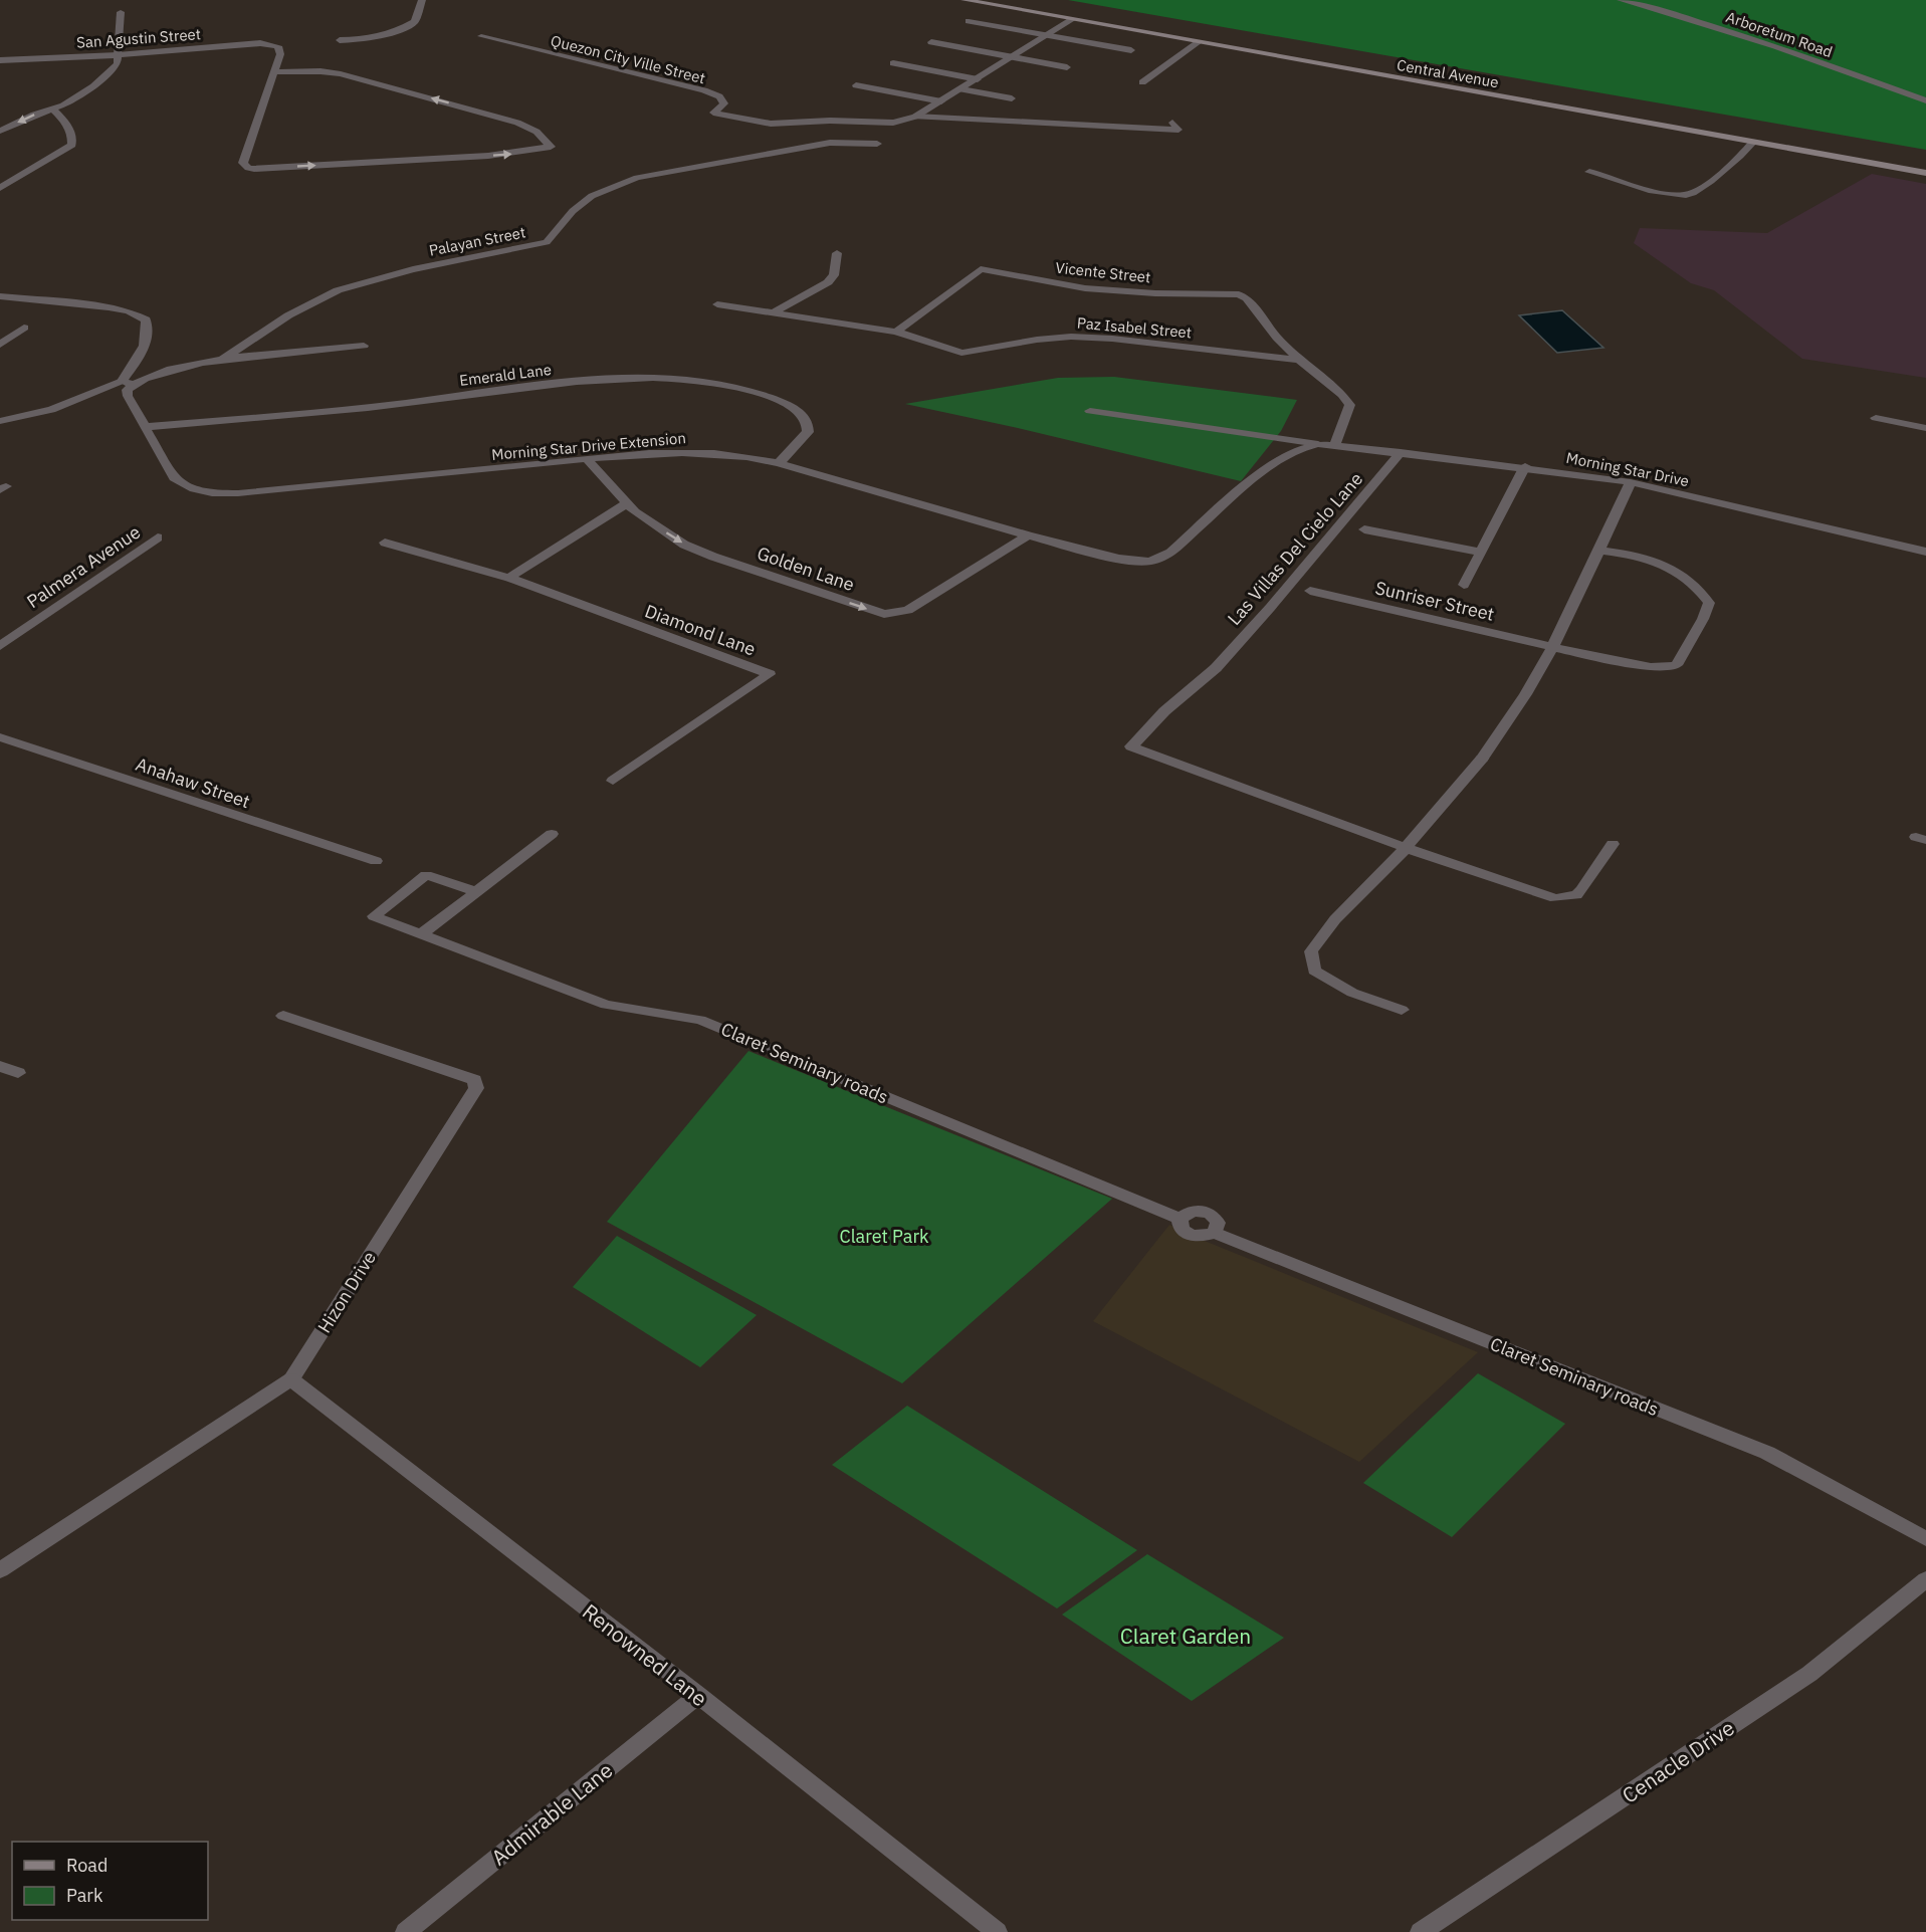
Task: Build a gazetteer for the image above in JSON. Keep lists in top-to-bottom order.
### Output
{
  "streets": {
    "main road": ["Central Avenue"],
    "street": [
      "Arboretum Road",
      "San Agustin Street",
      "Quezon City Ville Street",
      "Palayan Street",
      "Vicente Street",
      "Paz Isabel Street",
      "Emerald Lane",
      "Morning Star Drive Extension",
      "Morning Star Drive",
      "Las Villas Del Cielo Lane",
      "Palmera Avenue",
      "Golden Lane",
      "Sunriser Street",
      "Diamond Lane",
      "Anahaw Street",
      "Claret Seminary roads",
      "Hizon Drive",
      "Renowned Lane",
      "Cenacle Drive",
      "Admirable Lane"
    ]
  },
  "crossings": [
    ["Quezon City Ville Street", "Central Avenue"],
    ["Vicente Street", "Paz Isabel Street"],
    ["Emerald Lane", "Morning Star Drive Extension"],
    ["Morning Star Drive Extension", "Morning Star Drive"],
    ["Morning Star Drive Extension", "Golden Lane"],
    ["Morning Star Drive", "Las Villas Del Cielo Lane"],
    ["Hizon Drive", "Renowned Lane"],
    ["Renowned Lane", "Admirable Lane"]
  ],
  "one_way": ["Golden Lane"],
  "parks": ["Claret Park", "Claret Garden"],
  "legend": ["Road", "Park"]
}
